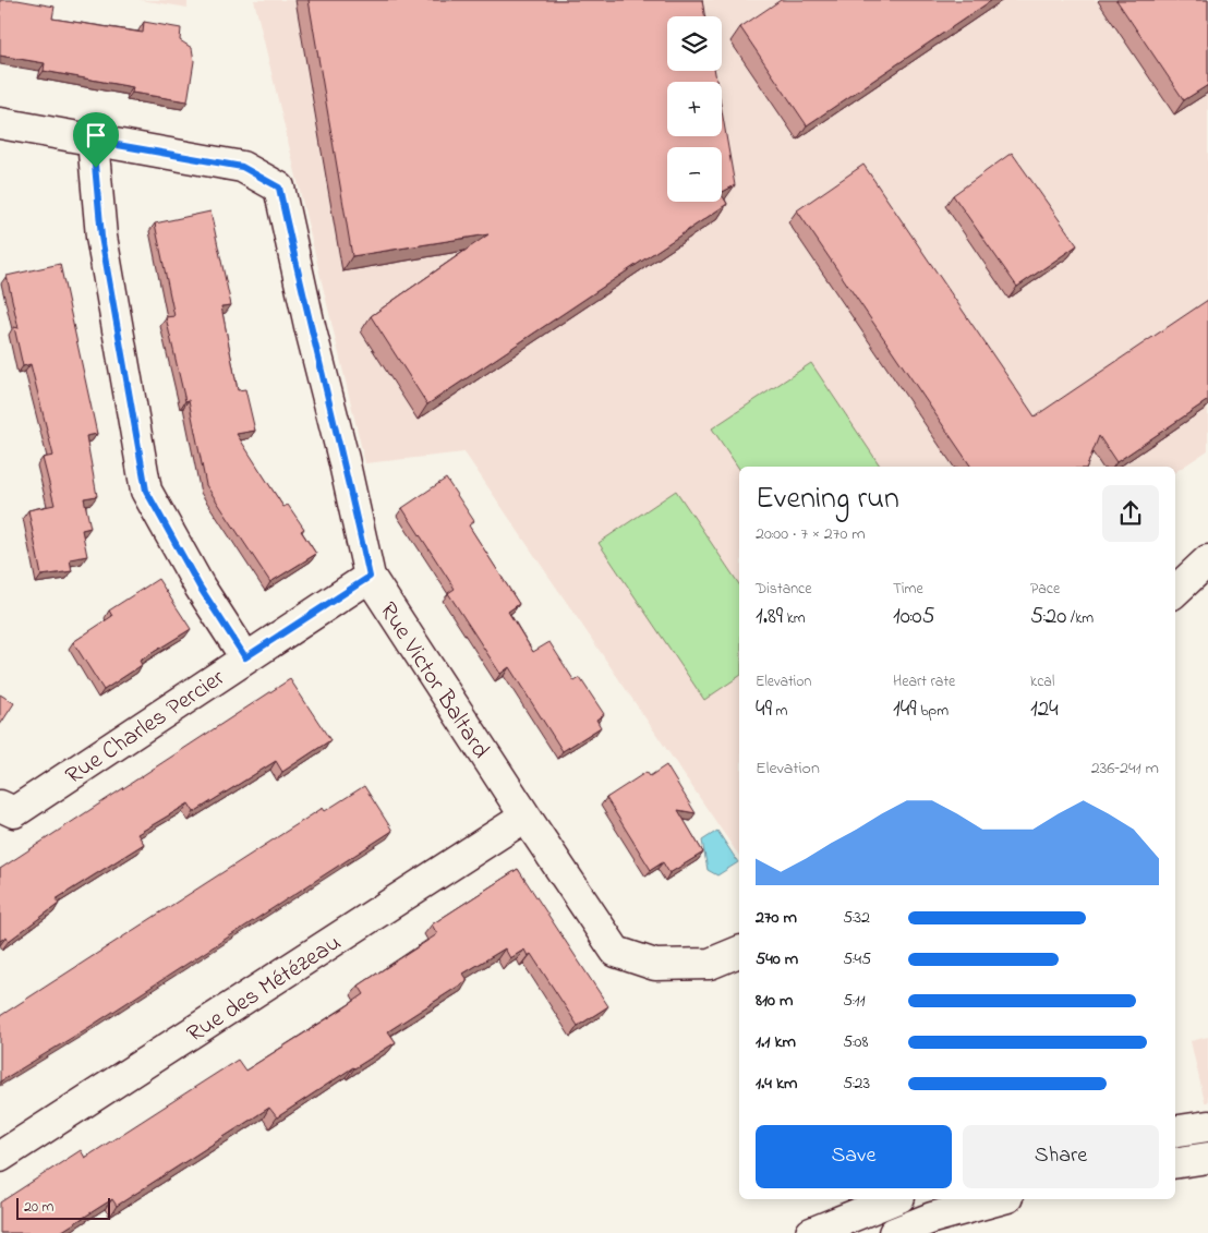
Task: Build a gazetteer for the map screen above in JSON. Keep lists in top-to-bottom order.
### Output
{
  "streets": {
    "street": ["Rue Victor Baltard", "Rue Charles Percier", "Rue des Métézeau"]
  },
  "crossings": [
    ["Rue Victor Baltard", "Rue Charles Percier"],
    ["Rue Victor Baltard", "Rue des Métézeau"]
  ],
  "scale_bar": "20 m",
  "page": {
    "map_buttons": ["+", "−"],
    "heading": ["Evening run", "20:00 · 7 × 270 m"],
    "stats": [
      ["Distance", "1.89 km"],
      ["Time", "10:05"],
      ["Pace", "5:20 /km"],
      ["Elevation", "49 m"],
      ["Heart rate", "149 bpm"],
      ["kcal", "124"]
    ],
    "chart": ["Elevation", "236–241 m"],
    "list": [
      {
        "name": "270 m",
        "note": "5:32"
      },
      {
        "name": "540 m",
        "note": "5:45"
      },
      {
        "name": "810 m",
        "note": "5:11"
      },
      {
        "name": "1.1 km",
        "note": "5:08"
      },
      {
        "name": "1.4 km",
        "note": "5:23"
      }
    ],
    "buttons": ["Save", "Share"],
    "scale": "20 m"
  }
}
